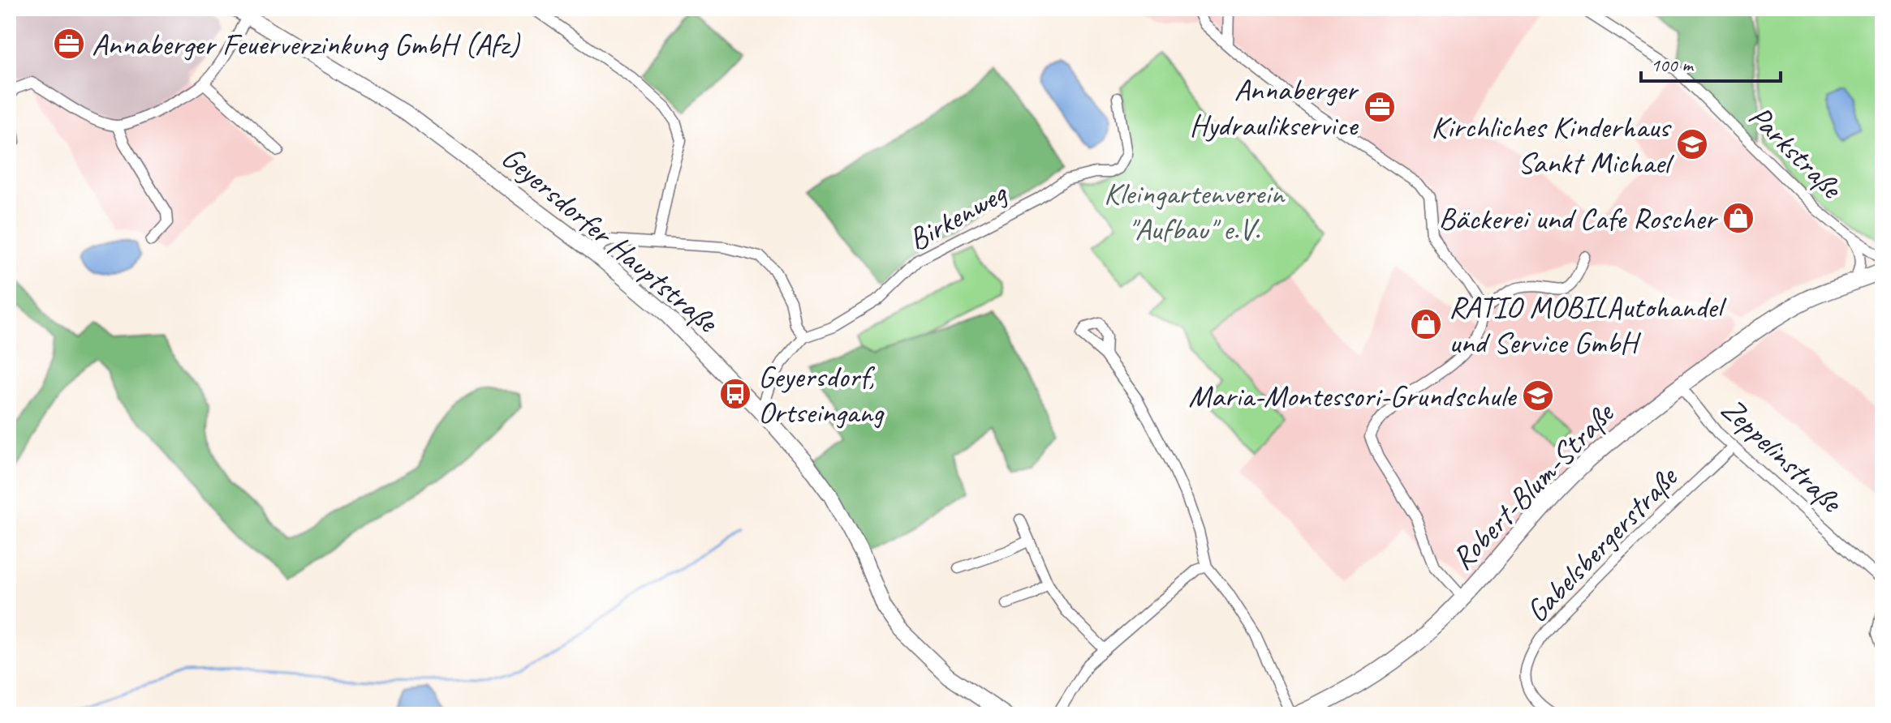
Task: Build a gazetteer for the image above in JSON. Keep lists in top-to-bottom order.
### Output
{
  "streets": {
    "main road": ["Geyersdorfer Hauptstraße", "Robert-Blum-Straße"],
    "street": [
      "Parkstraße",
      "Birkenweg",
      "Zeppelinstraße",
      "Gabelsbergerstraße"
    ]
  },
  "crossings": [
    ["Birkenweg", "Geyersdorfer Hauptstraße"],
    ["Zeppelinstraße", "Robert-Blum-Straße"],
    ["Zeppelinstraße", "Gabelsbergerstraße"]
  ],
  "parks": ["Kleingartenverein \"Aufbau\" e.V."],
  "places": {
    "office": ["Annaberger Feuerverzinkung GmbH (Afz)", "Annaberger Hydraulikservice"],
    "school or university": ["Kirchliches Kinderhaus Sankt Michael", "Maria-Montessori-Grundschule"],
    "shop": ["Bäckerei und Cafe Roscher", "RATIO MOBILAutohandel und Service GmbH"],
    "bus stop": ["Geyersdorf, Ortseingang"]
  },
  "scale_bar": "100 m"
}
